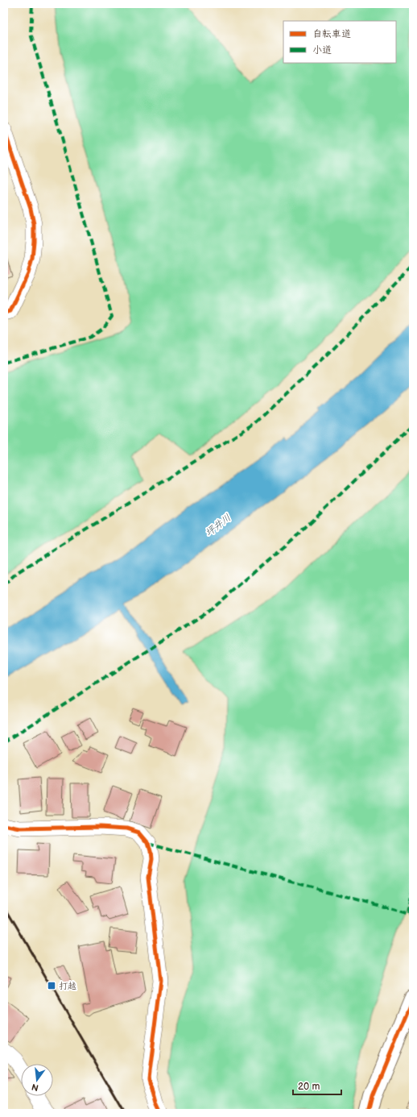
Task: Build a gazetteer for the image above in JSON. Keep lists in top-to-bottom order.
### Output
{
  "water": ["坪井川"],
  "places": {
    "transit": ["打越"]
  },
  "legend": ["自転車道", "小道"],
  "scale_bar": "20 m",
  "north": "bottom"
}
